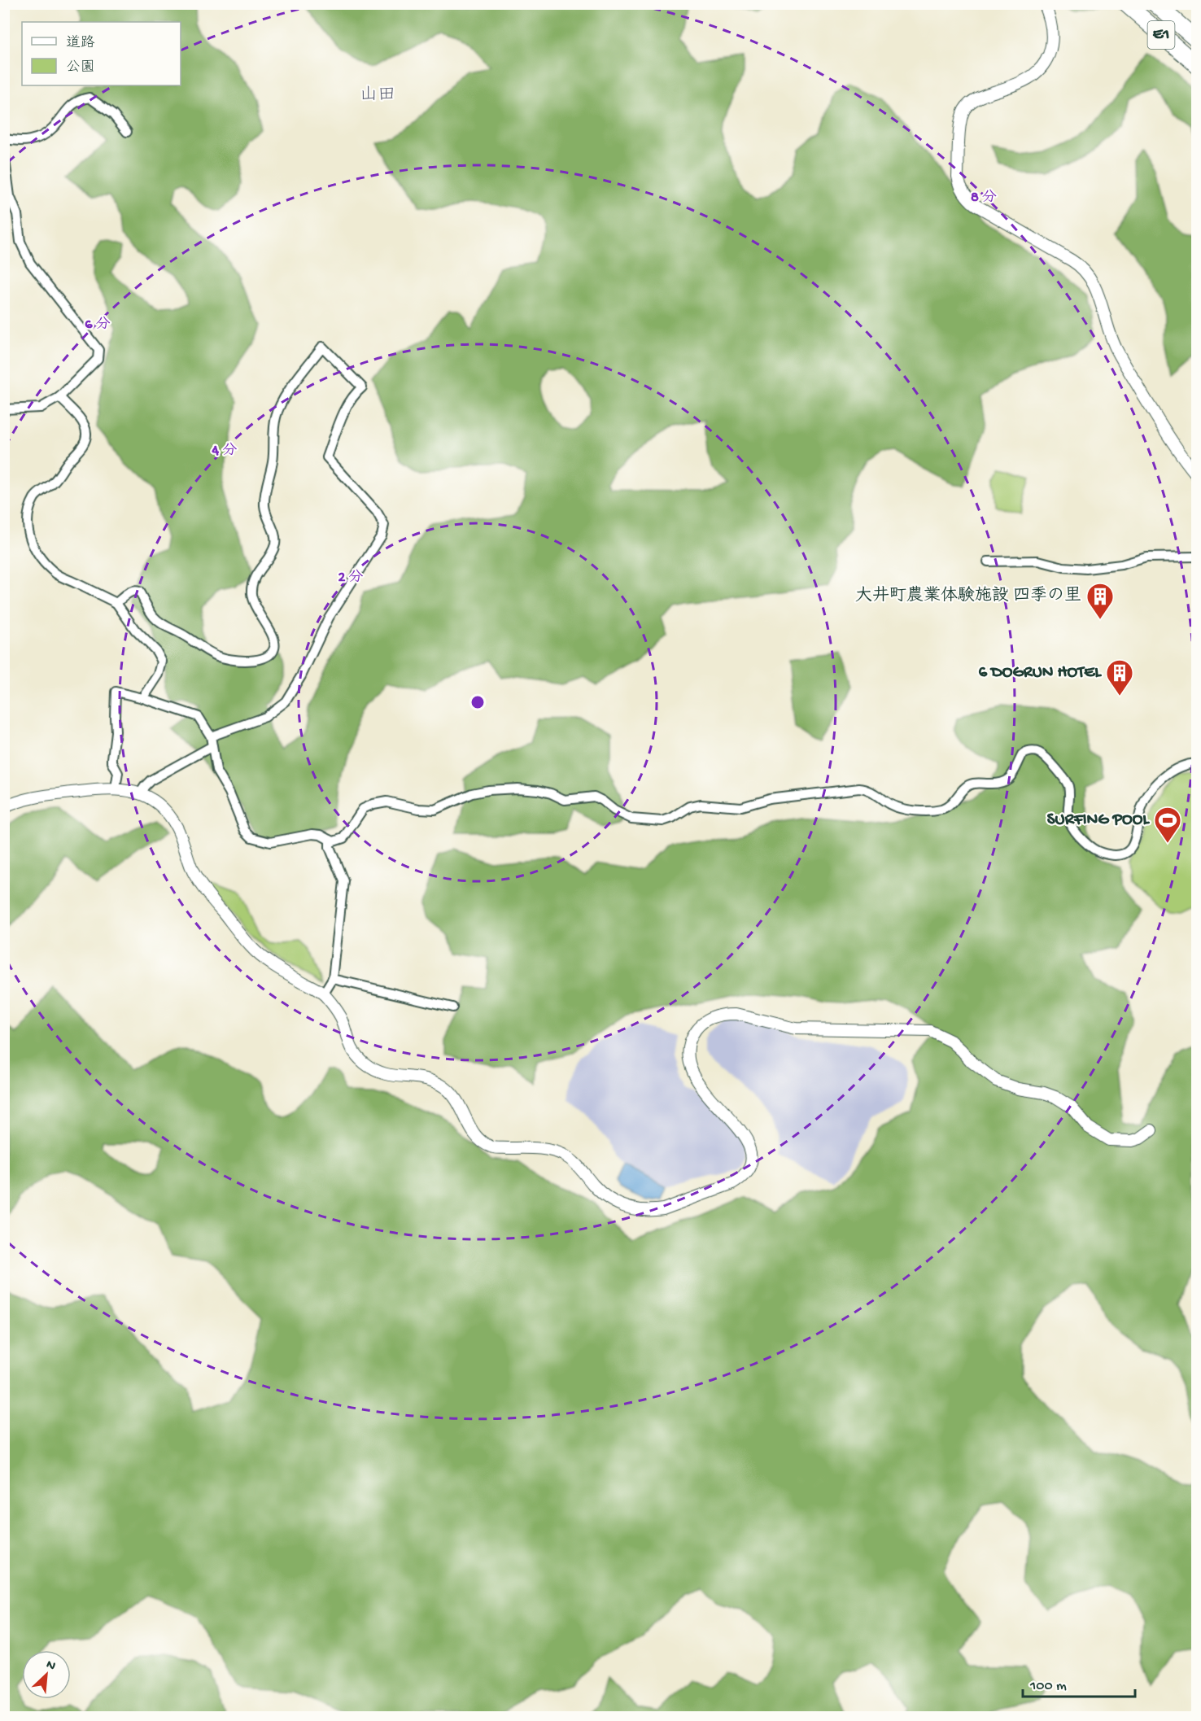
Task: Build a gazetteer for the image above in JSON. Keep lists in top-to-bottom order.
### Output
{
  "streets": {
    "highway": ["E1"]
  },
  "districts": ["山田"],
  "places": {
    "building": ["大井町農業体験施設 四季の里", "6 DOGRUN HOTEL"],
    "sports": ["SURFING POOL"]
  },
  "legend": ["道路", "公園"],
  "scale_bar": "100 m",
  "north": "top right",
  "rings": [
    "8 分",
    "6 分",
    "4 分",
    "2 分"
  ]
}
